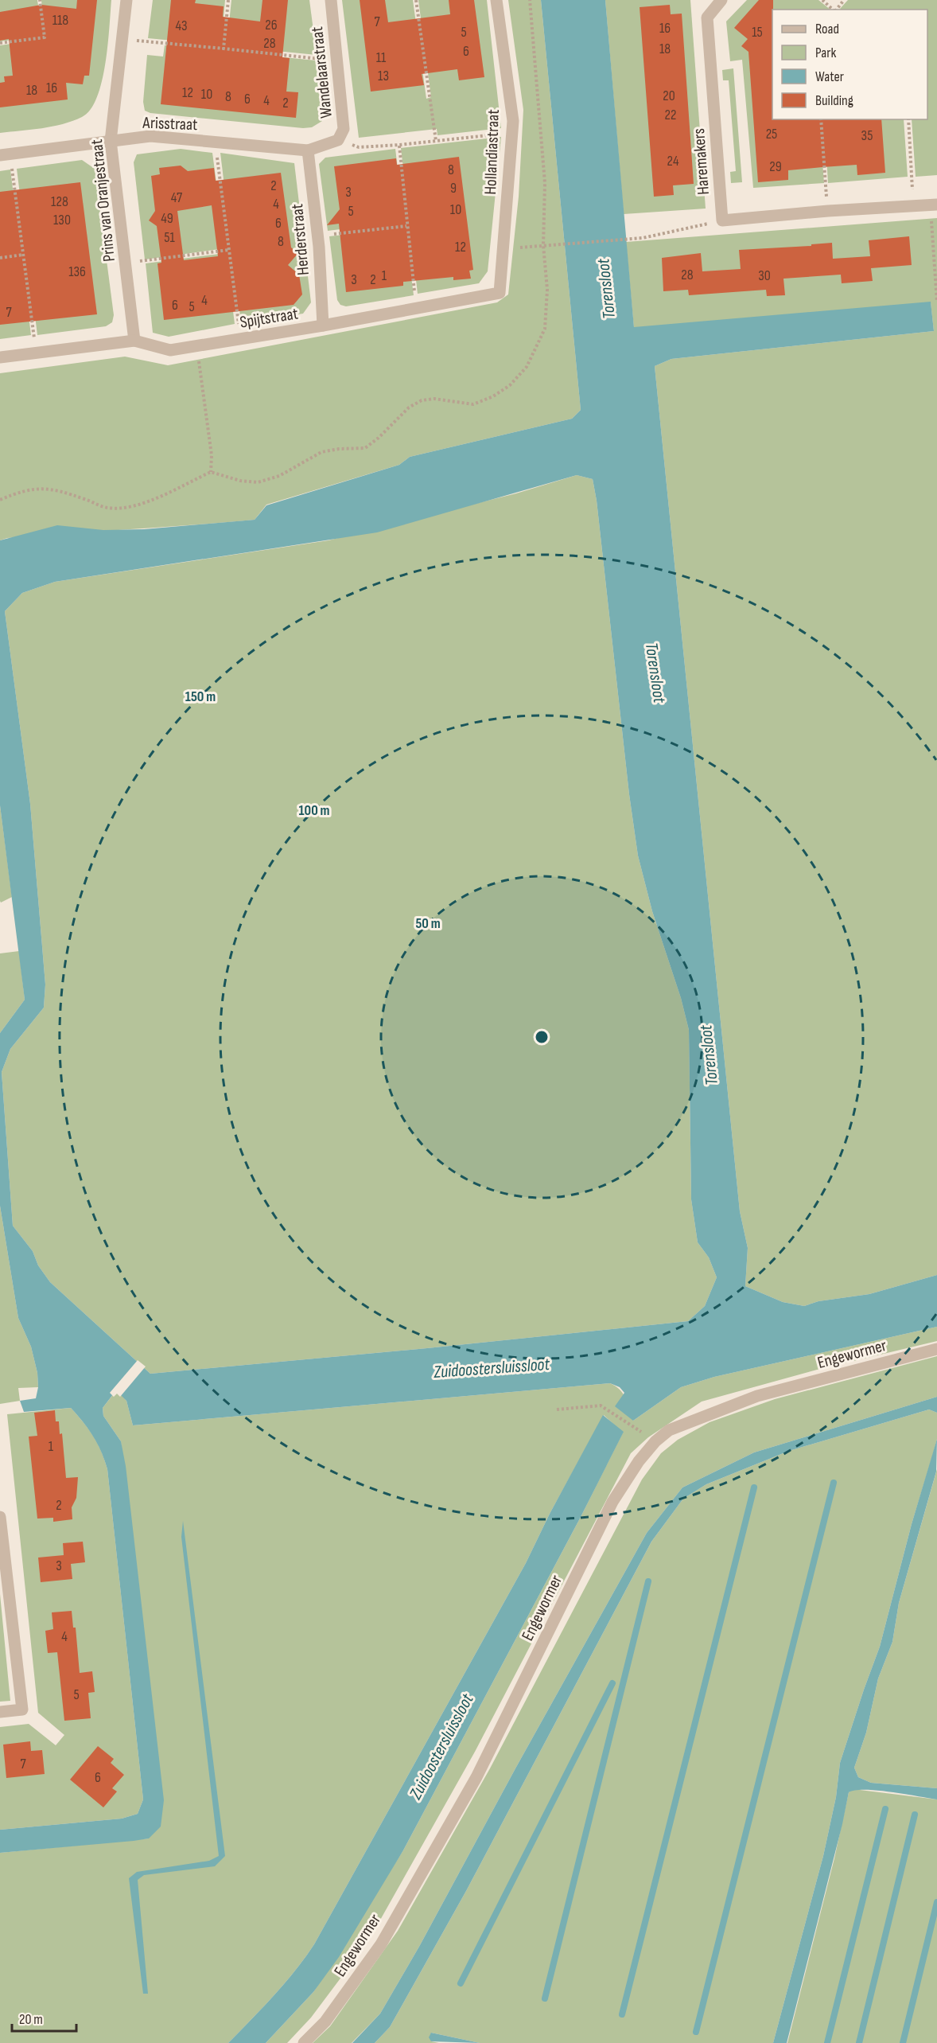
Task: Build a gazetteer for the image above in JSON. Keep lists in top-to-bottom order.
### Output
{
  "streets": {
    "street": [
      "Wandelaarstraat",
      "Arisstraat",
      "Hollandiastraat",
      "Haremakers",
      "Prins van Oranjestraat",
      "Herderstraat",
      "Spijtstraat",
      "Engewormer"
    ]
  },
  "crossings": [
    ["Wandelaarstraat", "Arisstraat"],
    ["Arisstraat", "Prins van Oranjestraat"],
    ["Arisstraat", "Herderstraat"],
    ["Hollandiastraat", "Spijtstraat"],
    ["Prins van Oranjestraat", "Spijtstraat"],
    ["Herderstraat", "Spijtstraat"]
  ],
  "water": ["Torensloot", "Zuidoostersluissloot"],
  "house_numbers": [
    "118",
    "7",
    "26",
    "43",
    "16",
    "5",
    "15",
    "28",
    "18",
    "6",
    "11",
    "13",
    "16",
    "18",
    "12",
    "10",
    "20",
    "8",
    "6",
    "4",
    "2",
    "22",
    "25",
    "35",
    "24",
    "29",
    "8",
    "2",
    "9",
    "3",
    "47",
    "128",
    "4",
    "10",
    "5",
    "49",
    "130",
    "6",
    "51",
    "8",
    "12",
    "136",
    "28",
    "1",
    "30",
    "3",
    "2",
    "4",
    "6",
    "5",
    "7",
    "1",
    "2",
    "3",
    "4",
    "5",
    "7",
    "6"
  ],
  "legend": [
    "Road",
    "Park",
    "Water",
    "Building"
  ],
  "scale_bar": "20 m",
  "rings": ["150 m", "100 m", "50 m"]
}
